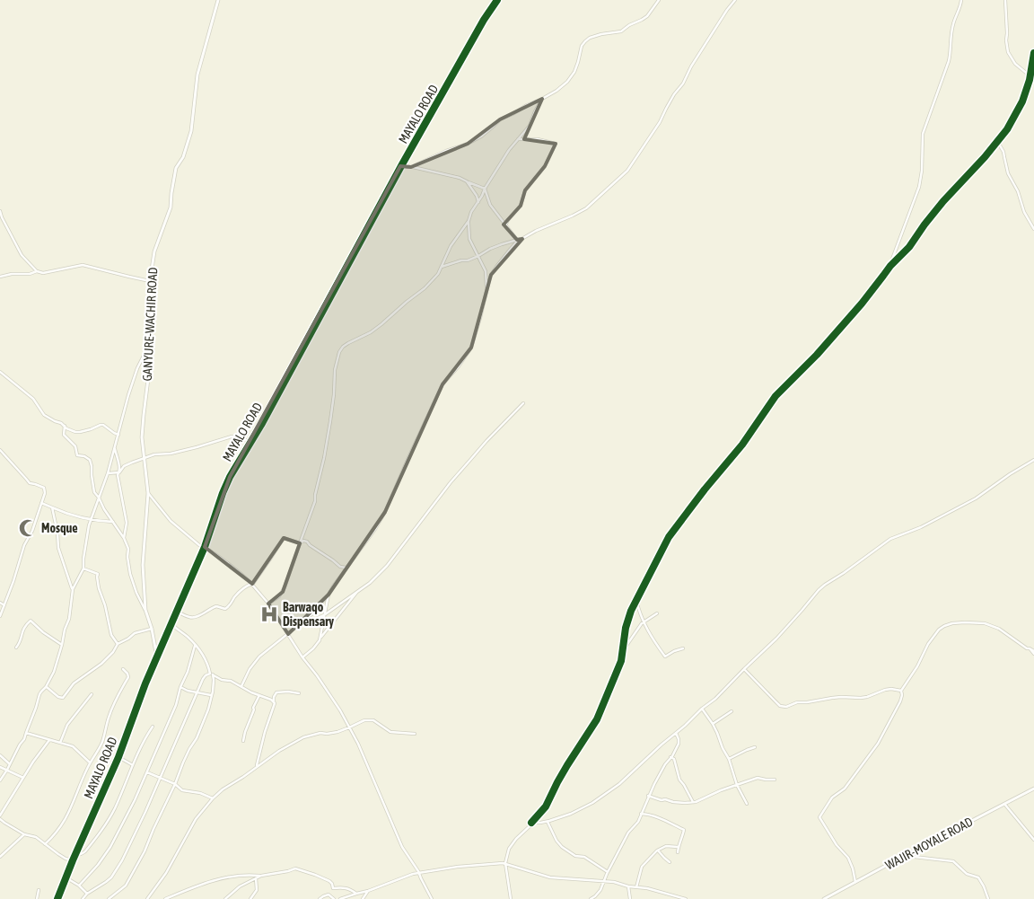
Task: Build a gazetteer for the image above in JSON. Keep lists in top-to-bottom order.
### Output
{
  "streets": {
    "street": ["MAYALO ROAD", "GANYURE-WACHIR ROAD", "WAJIR-MOYALE ROAD"]
  },
  "crossings": [
    ["MAYALO ROAD", "GANYURE-WACHIR ROAD"]
  ],
  "places": {
    "mosque": ["Mosque"],
    "hospital": ["Barwaqo Dispensary"]
  }
}
